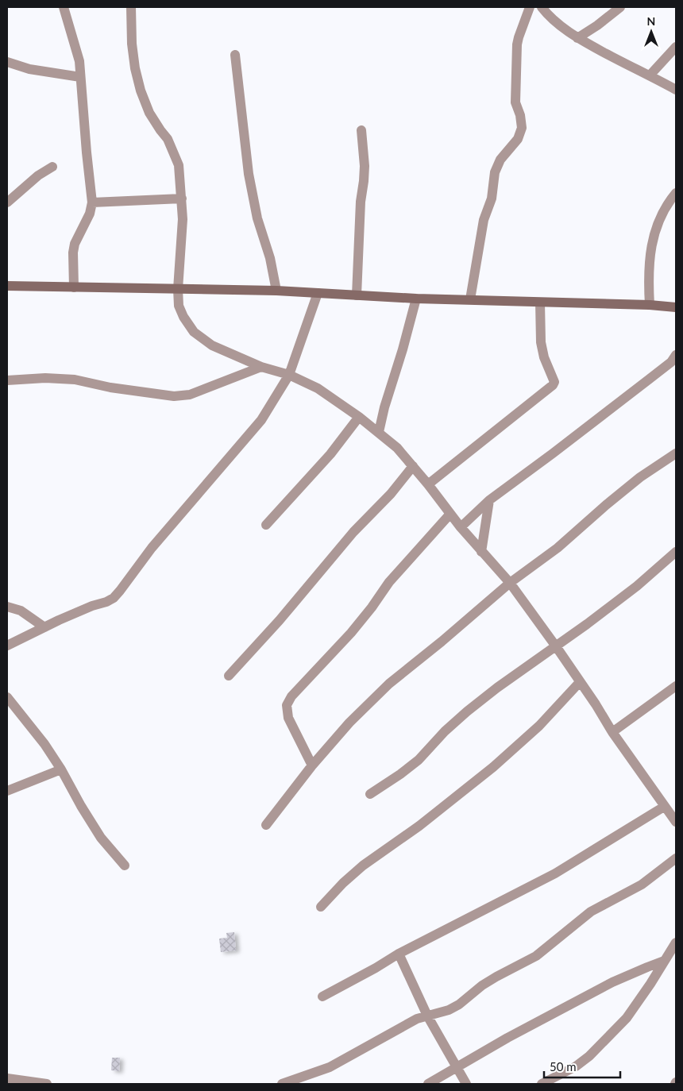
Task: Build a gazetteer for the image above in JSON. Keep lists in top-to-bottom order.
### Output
{
  "scale_bar": "50 m",
  "north": "top"
}
